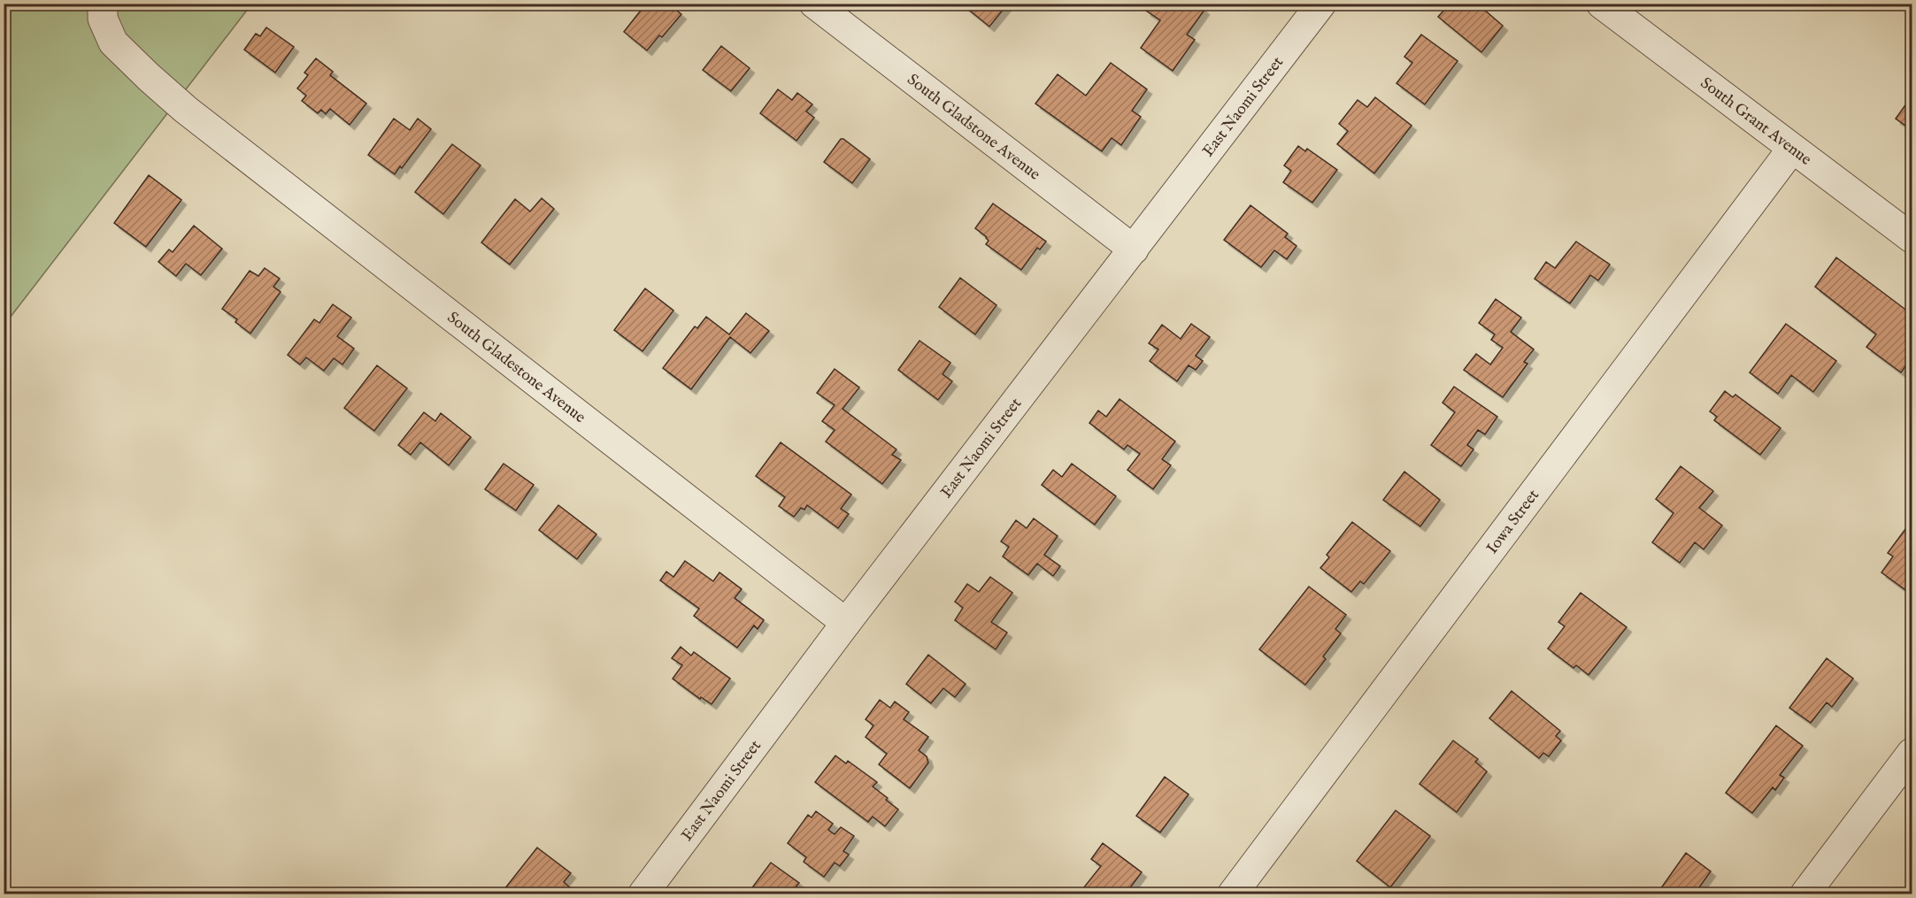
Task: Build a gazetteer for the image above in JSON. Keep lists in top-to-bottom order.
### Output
{
  "streets": {
    "street": [
      "East Naomi Street",
      "South Grant Avenue",
      "South Gladstone Avenue",
      "South Gladestone Avenue",
      "Iowa Street"
    ]
  },
  "crossings": [
    ["East Naomi Street", "South Gladstone Avenue"],
    ["East Naomi Street", "South Gladestone Avenue"],
    ["South Grant Avenue", "Iowa Street"]
  ]
}
